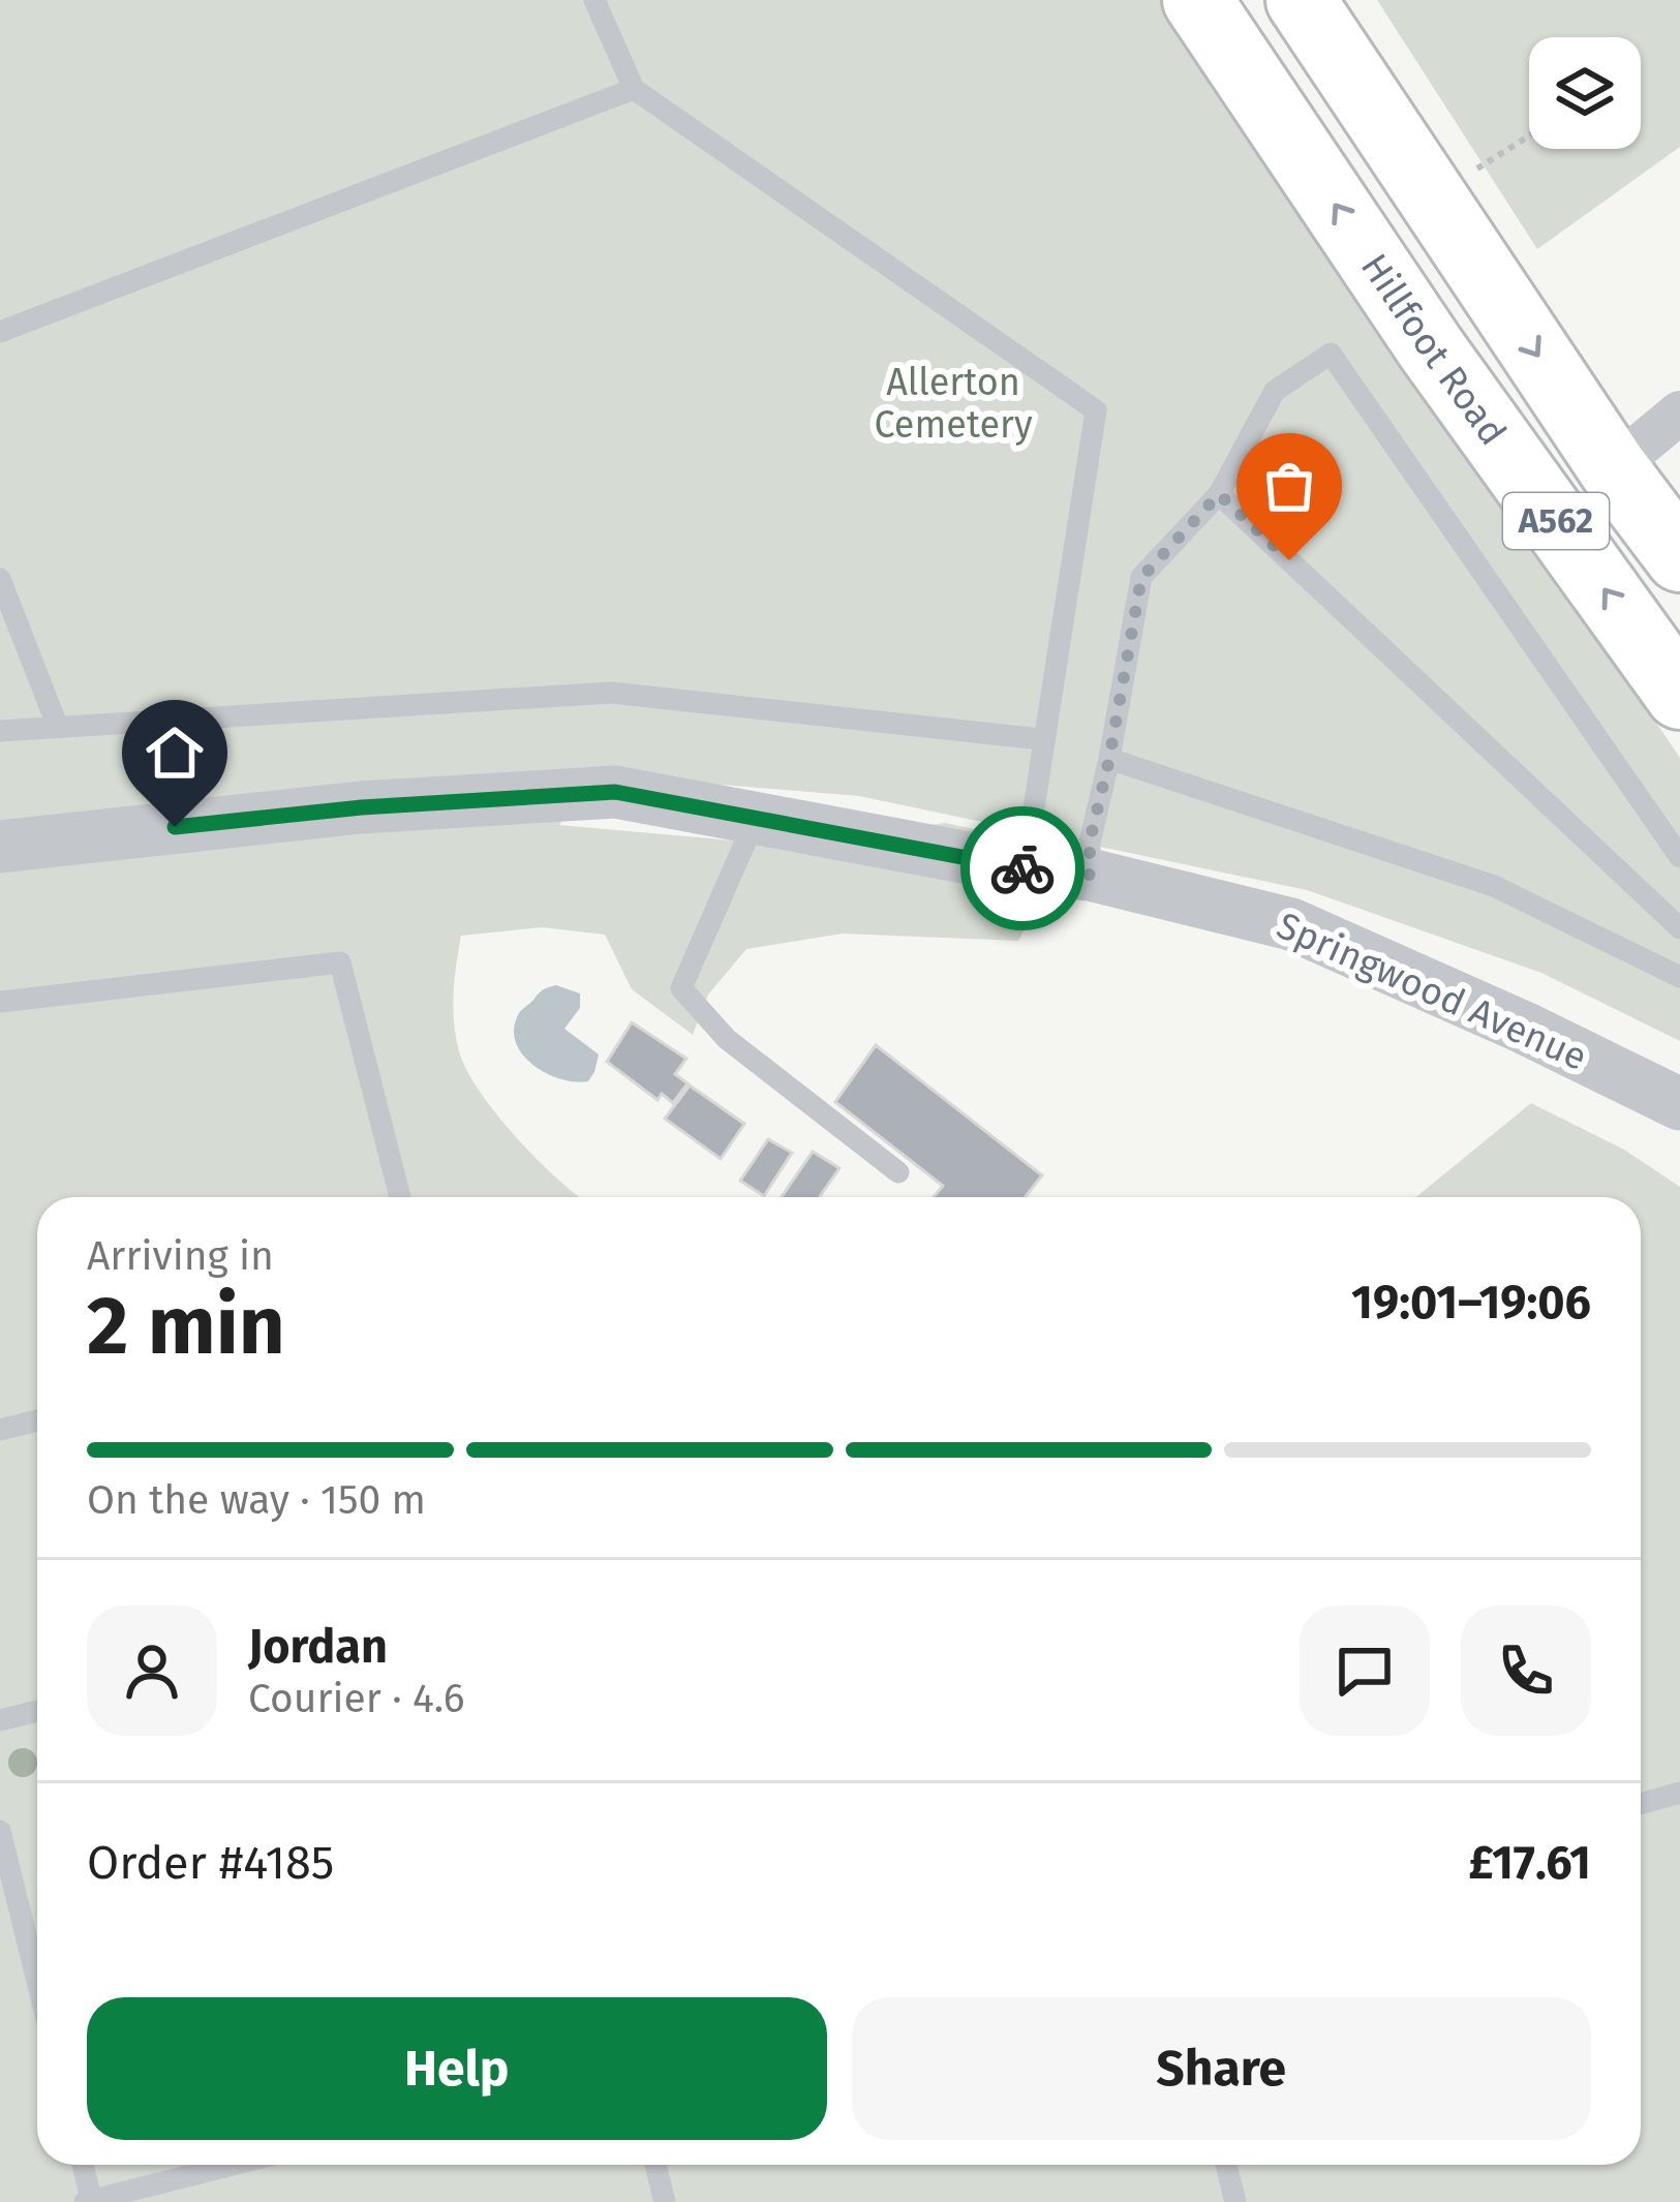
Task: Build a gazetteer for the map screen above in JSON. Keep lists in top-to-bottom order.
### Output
{
  "streets": {
    "highway": ["Hillfoot Road", "A562"],
    "street": ["Springwood Avenue"]
  },
  "parks": ["Allerton Cemetery"],
  "page": {
    "heading": ["2 min", "Arriving in", "19:01–19:06"],
    "panel": [
      "Jordan",
      "Courier · 4.6",
      "Order #4185",
      "£17.61"
    ],
    "bar": "On the way · 150 m",
    "buttons": ["Help", "Share"]
  }
}
